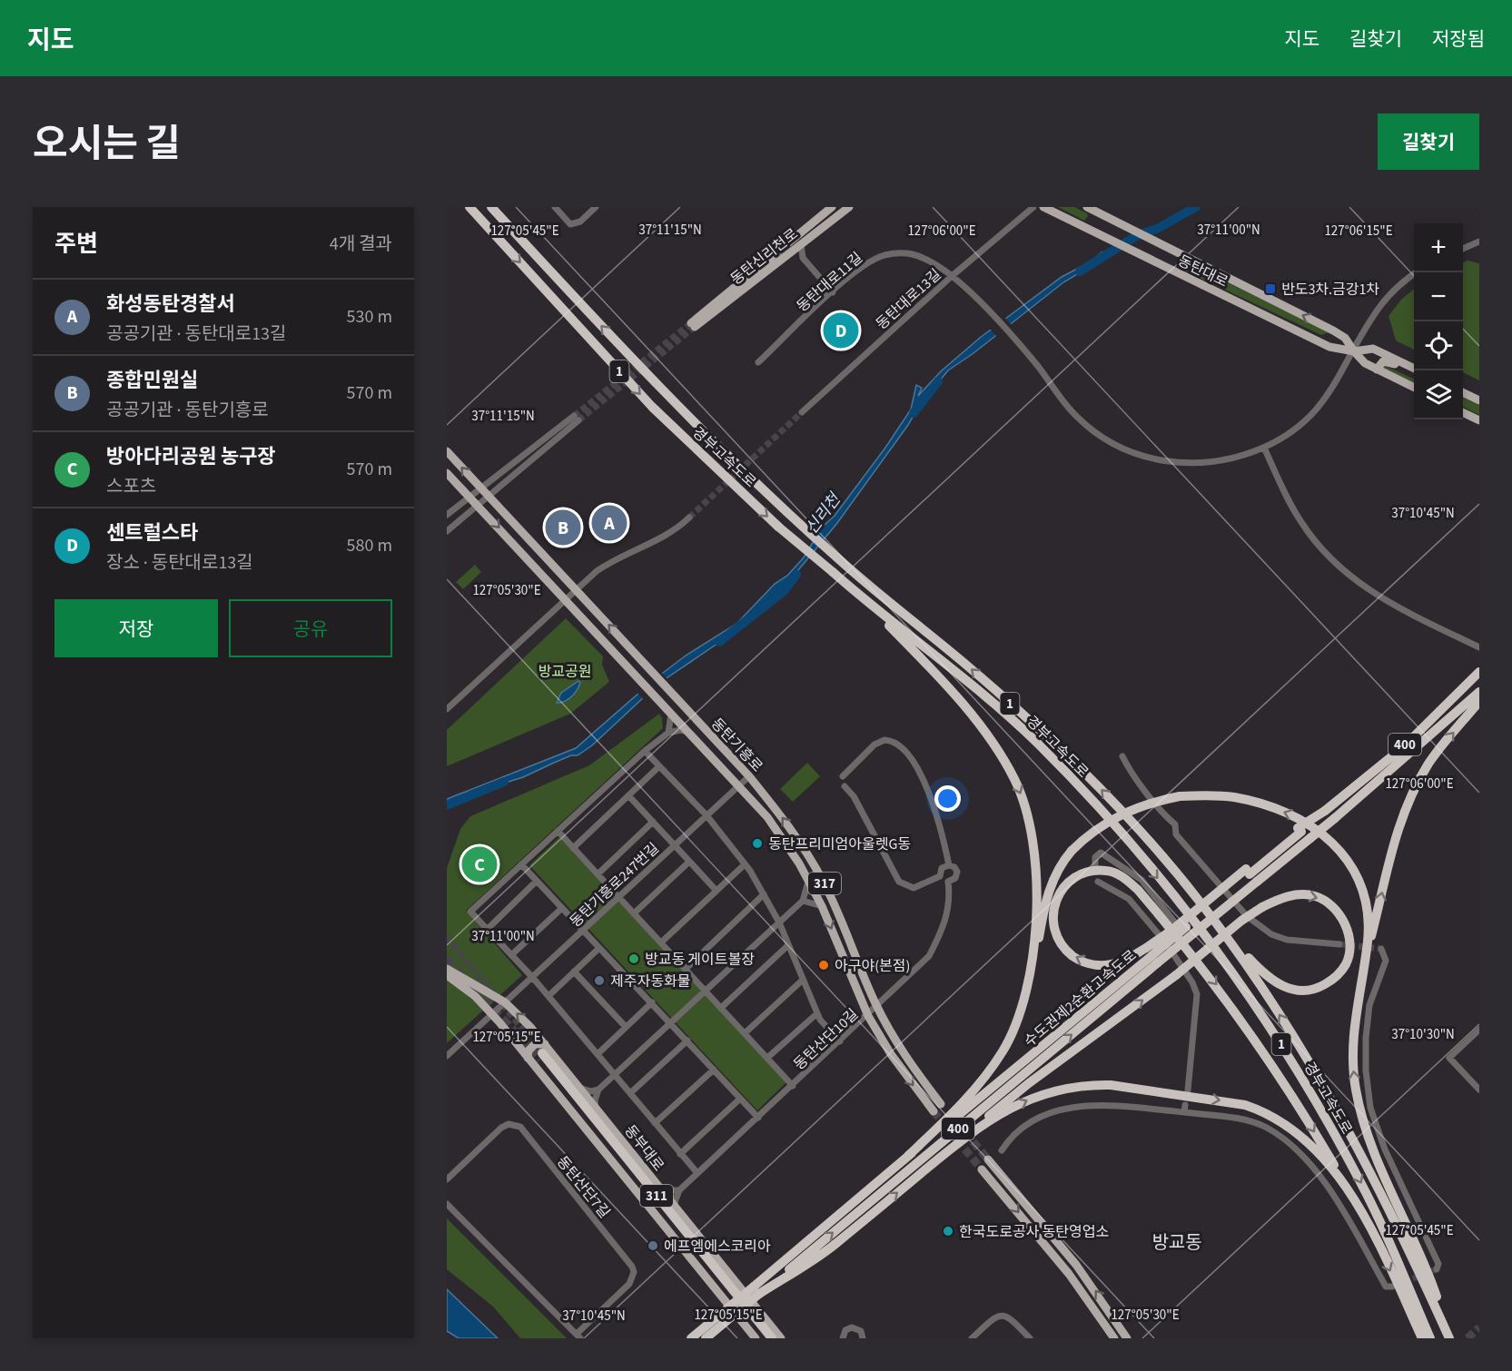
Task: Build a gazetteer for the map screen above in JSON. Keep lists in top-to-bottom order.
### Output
{
  "streets": {
    "highway": [
      "1",
      "경부고속도로",
      "400",
      "수도권제2순환고속도로",
      "동부대로",
      "311"
    ],
    "main road": [
      "동탄신리천로",
      "동탄대로",
      "동탄기흥로",
      "317"
    ],
    "street": [
      "동탄대로11길",
      "동탄대로13길",
      "동탄기흥로247번길",
      "동탄산단10길",
      "동탄산단7길"
    ]
  },
  "crossings": [
    ["동탄대로11길", "동탄대로13길"],
    ["동탄기흥로", "동탄기흥로247번길"],
    ["동탄기흥로", "동탄산단10길"],
    ["400", "수도권제2순환고속도로"],
    ["동탄기흥로247번길", "동부대로"]
  ],
  "districts": ["방교동"],
  "water": ["신리천"],
  "parks": ["방교공원"],
  "places": {
    "transit": ["반도3차.금강1차"],
    "other": [
      "동탄프리미엄아울렛G동",
      "방교동 게이트볼장",
      "아구야(본점)",
      "제주자동화물",
      "한국도로공사 동탄영업소",
      "에프엠에스코리아"
    ]
  },
  "page": {
    "header": "지도",
    "nav": ["지도", "길찾기", "저장됨"],
    "title": "오시는 길",
    "buttons": [
      "길찾기",
      ["저장", "공유"]
    ],
    "heading": ["주변", "4개 결과"],
    "map_buttons": ["+", "−"],
    "list": [
      {
        "mark": "A",
        "name": "화성동탄경찰서",
        "note": "공공기관 · 동탄대로13길",
        "value": "530 m"
      },
      {
        "mark": "B",
        "name": "종합민원실",
        "note": "공공기관 · 동탄기흥로",
        "value": "570 m"
      },
      {
        "mark": "C",
        "name": "방아다리공원 농구장",
        "note": "스포츠",
        "value": "570 m"
      },
      {
        "mark": "D",
        "name": "센트럴스타",
        "note": "장소 · 동탄대로13길",
        "value": "580 m"
      }
    ],
    "pins": [
      "D",
      "A",
      "B",
      "C"
    ]
  },
  "coordinates": [
    "37°11'15\"N",
    "37°11'00\"N",
    "127°05'45\"E",
    "127°06'00\"E",
    "127°06'15\"E",
    "37°10'45\"N",
    "127°05'30\"E",
    "37°10'30\"N",
    "127°05'15\"E"
  ]
}
